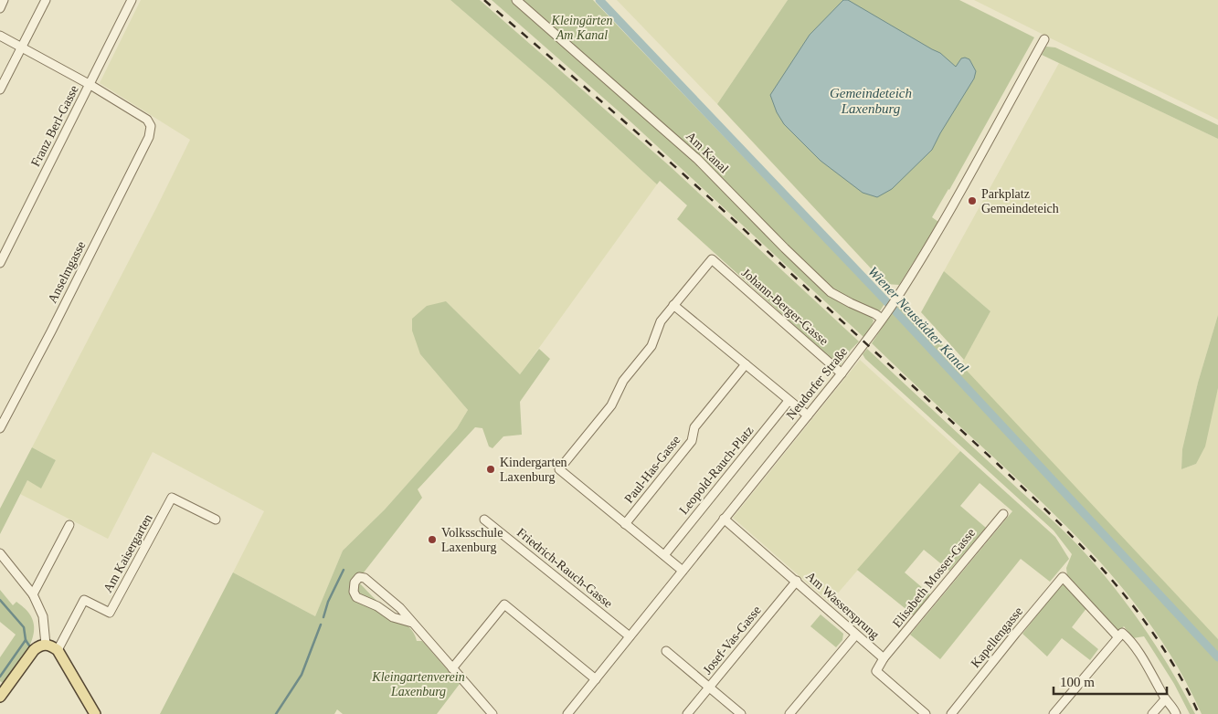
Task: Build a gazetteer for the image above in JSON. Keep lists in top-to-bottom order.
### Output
{
  "streets": {
    "street": [
      "Franz Berl-Gasse",
      "Am Kanal",
      "Anselmgasse",
      "Johann-Berger-Gasse",
      "Neudorfer Straße",
      "Paul-Has-Gasse",
      "Leopold-Rauch-Platz",
      "Am Kaisergarten",
      "Friedrich-Rauch-Gasse",
      "Elisabeth Mosser-Gasse",
      "Am Wassersprung",
      "Kapellengasse",
      "Josef-Vas-Gasse"
    ]
  },
  "crossings": [
    ["Franz Berl-Gasse", "Anselmgasse"],
    ["Am Kanal", "Neudorfer Straße"],
    ["Johann-Berger-Gasse", "Neudorfer Straße"],
    ["Neudorfer Straße", "Friedrich-Rauch-Gasse"],
    ["Neudorfer Straße", "Am Wassersprung"],
    ["Elisabeth Mosser-Gasse", "Am Wassersprung"],
    ["Am Wassersprung", "Josef-Vas-Gasse"]
  ],
  "water": ["Gemeindeteich Laxenburg", "Wiener Neustädter Kanal"],
  "parks": ["Kleingärten Am Kanal", "Kleingartenverein Laxenburg"],
  "places": ["Parkplatz Gemeindeteich", "Kindergarten Laxenburg", "Volksschule Laxenburg"],
  "scale_bar": "100 m"
}
